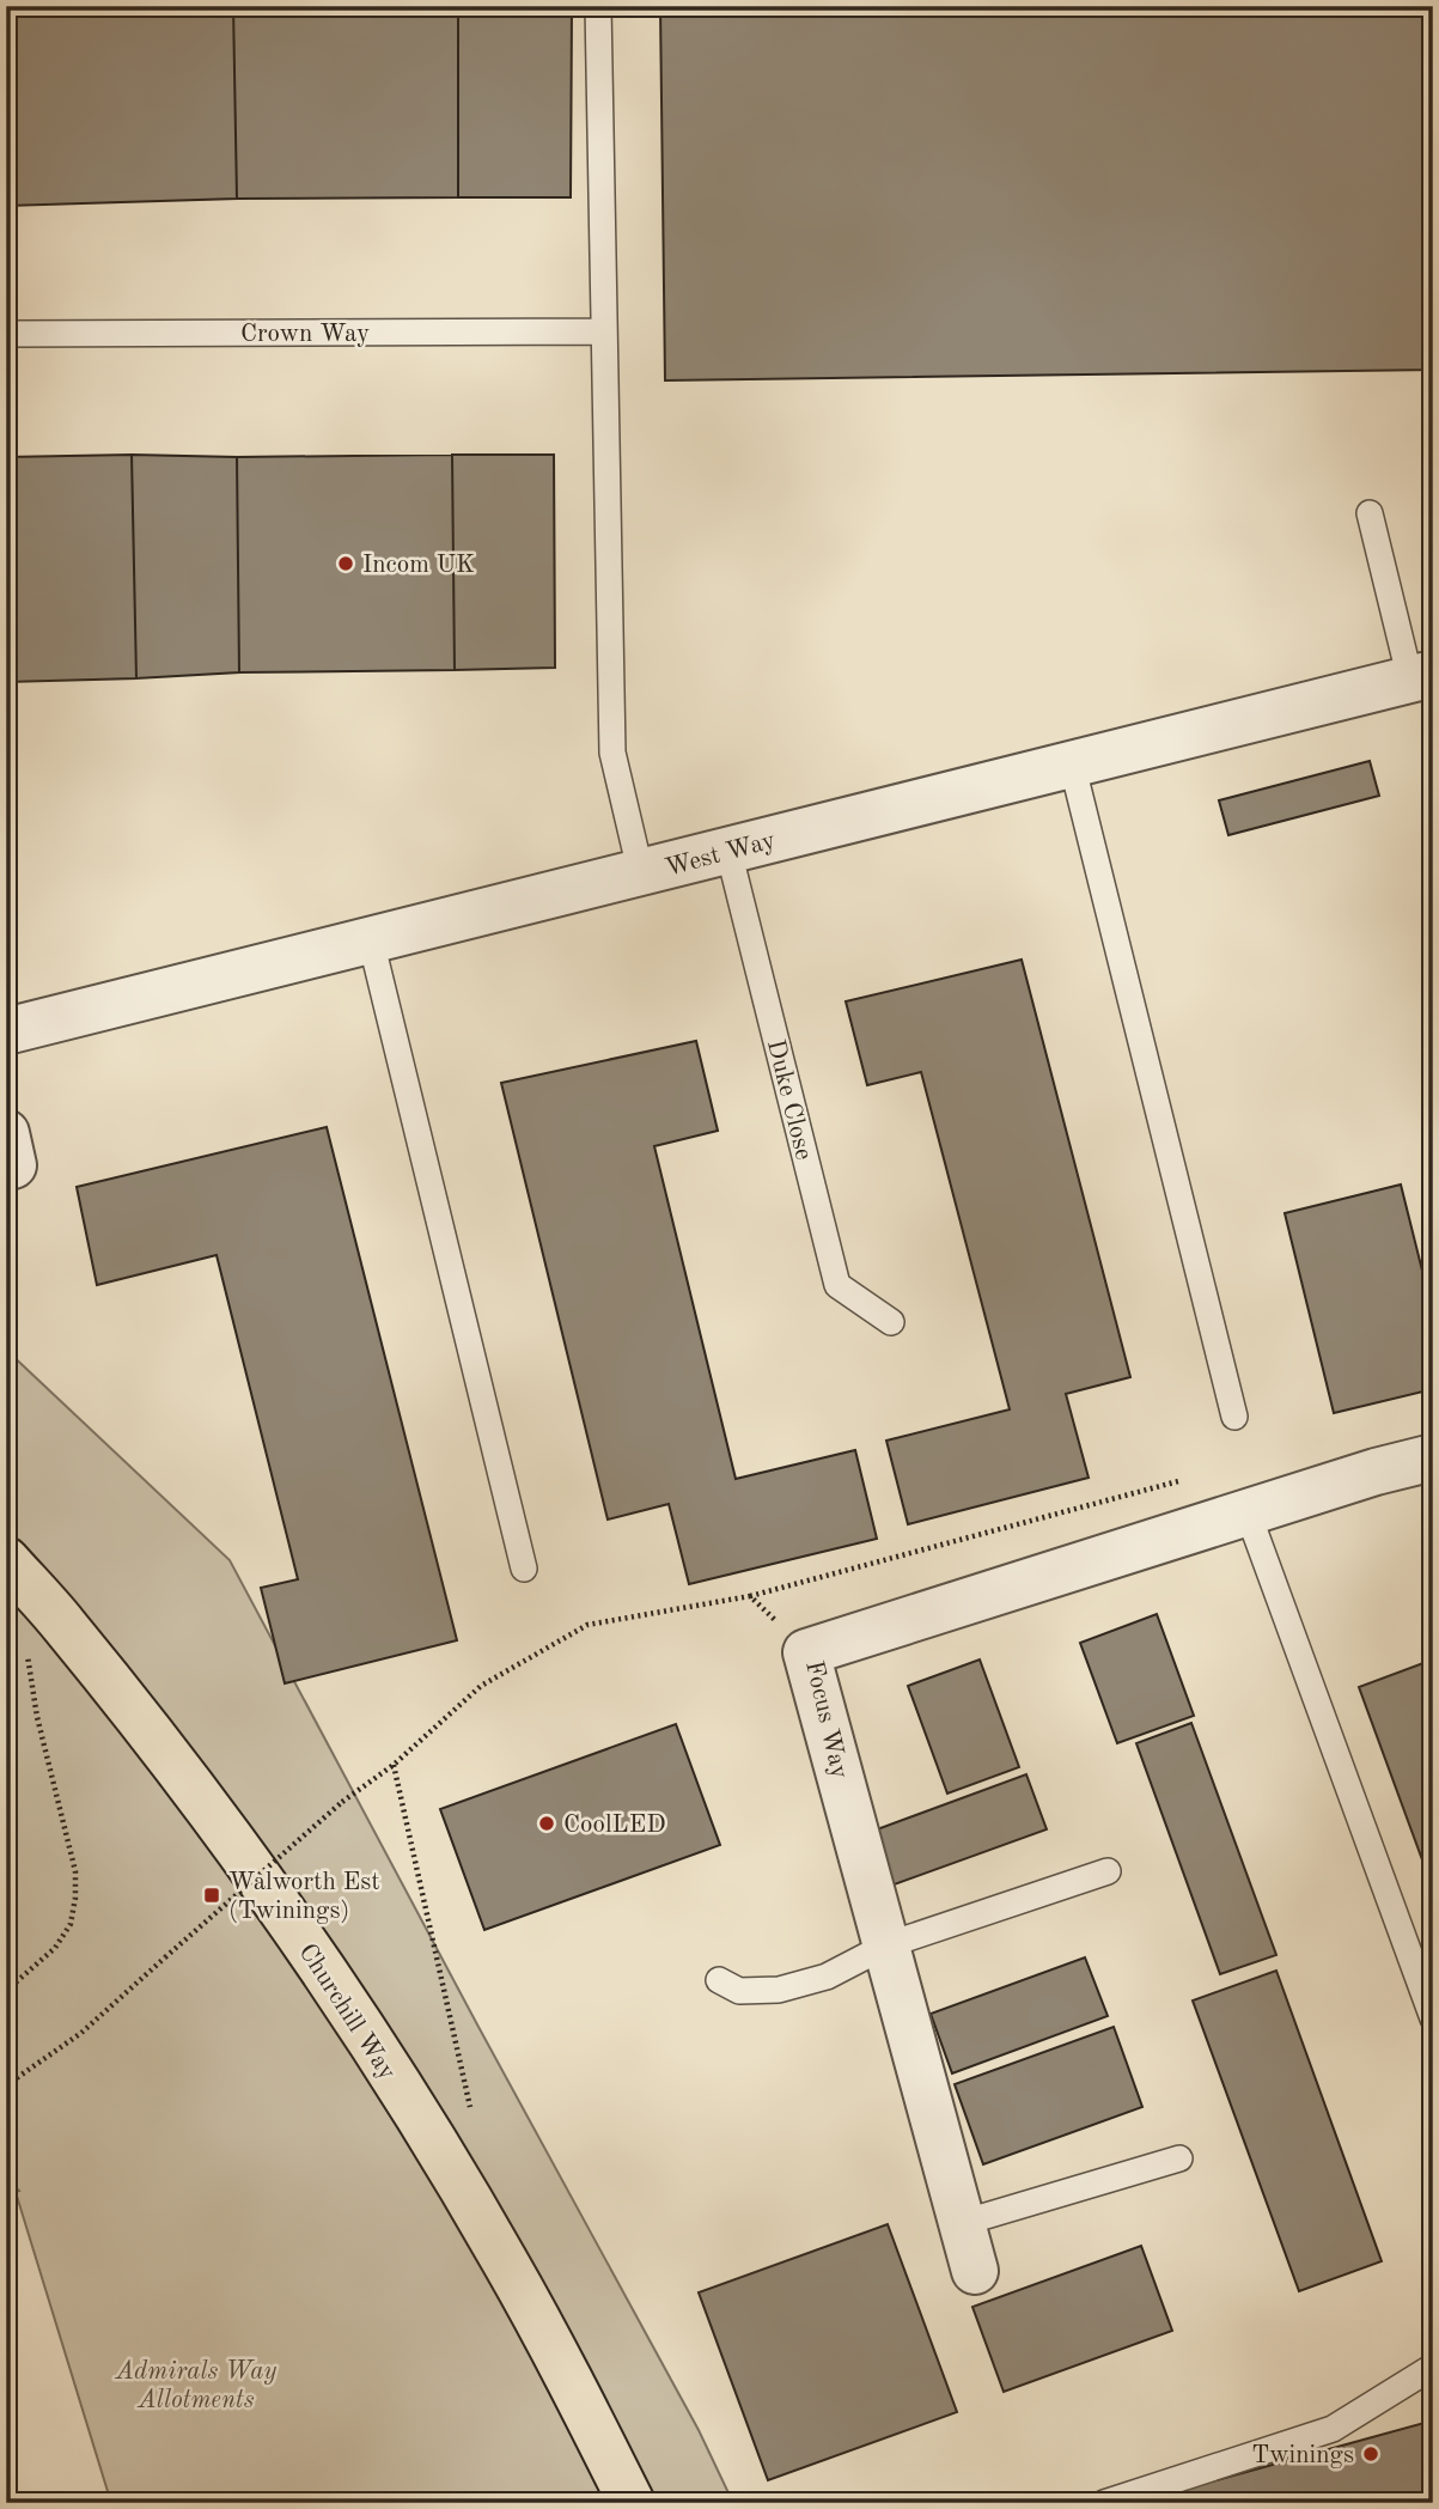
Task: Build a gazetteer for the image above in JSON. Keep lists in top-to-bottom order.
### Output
{
  "streets": {
    "main road": ["Churchill Way"],
    "street": ["West Way", "Focus Way"],
    "lane": ["Crown Way", "Duke Close"]
  },
  "crossings": [
    ["West Way", "Duke Close"]
  ],
  "parks": ["Admirals Way Allotments"],
  "places": {
    "other": ["Incom UK", "CoolLED", "Twinings"],
    "transit": ["Walworth Est (Twinings)"]
  }
}
